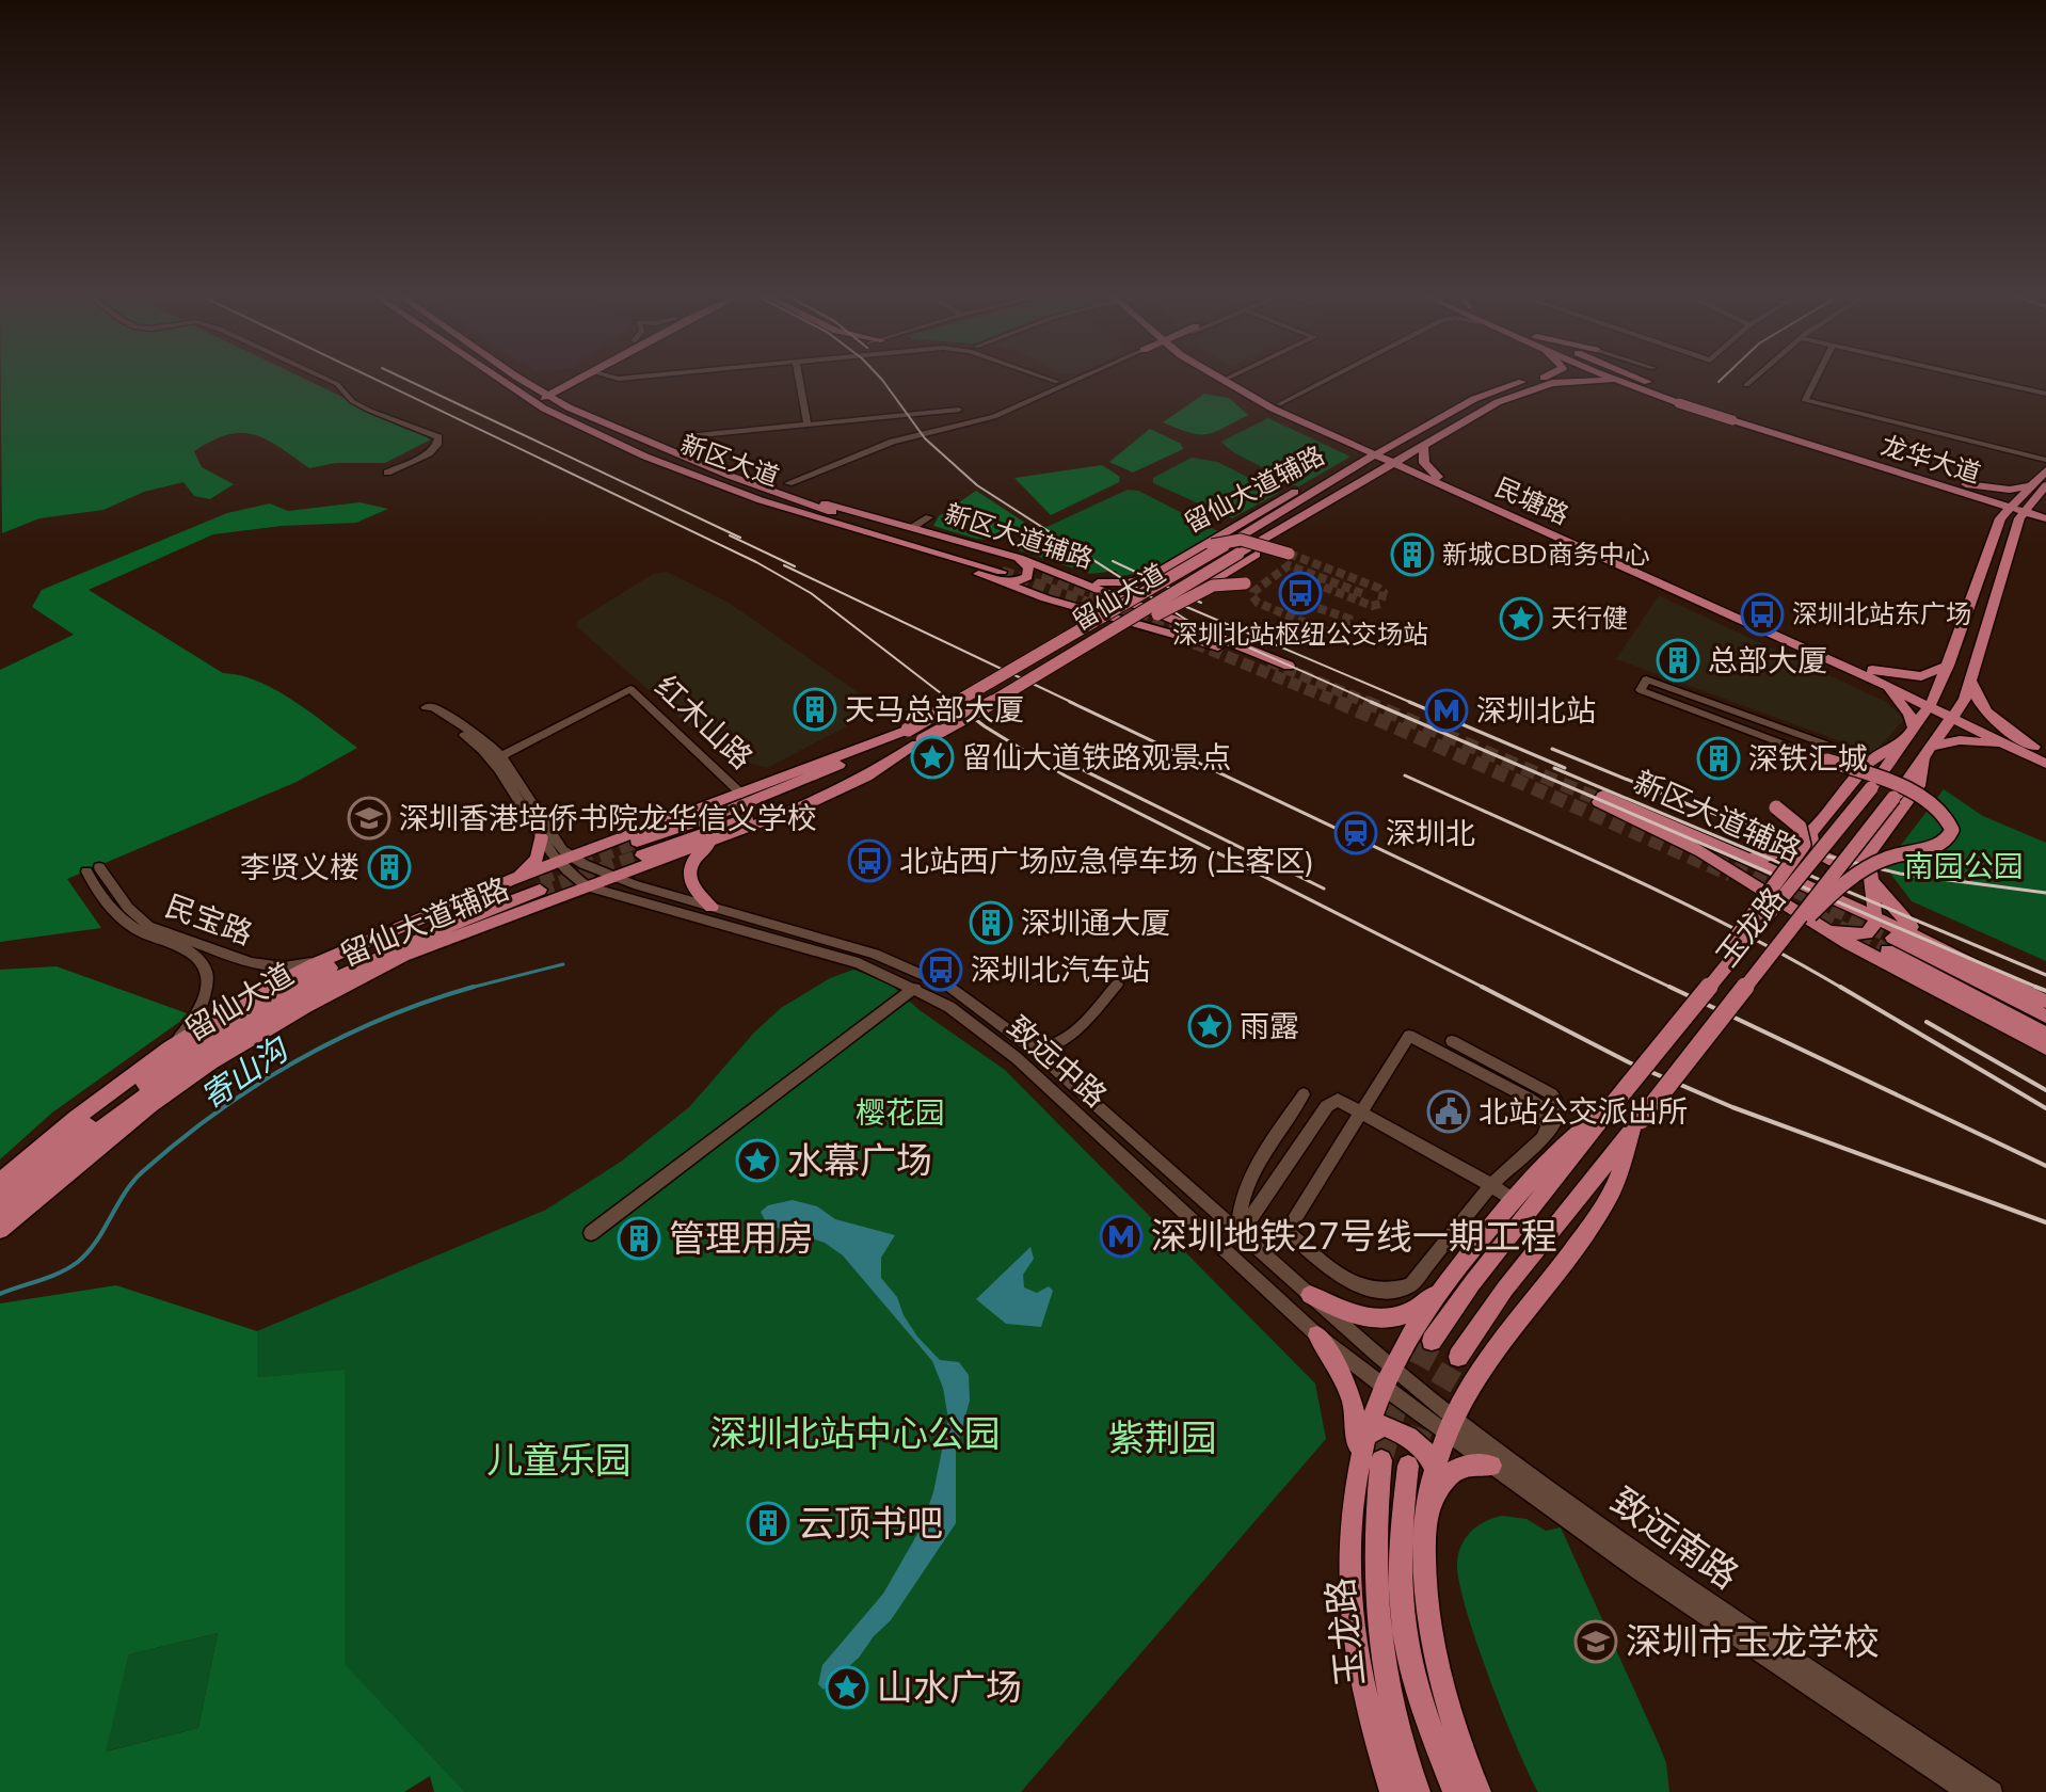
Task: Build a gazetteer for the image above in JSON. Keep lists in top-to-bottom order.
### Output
{
  "streets": {
    "main road": [
      "龙华大道",
      "新区大道",
      "留仙大道辅路",
      "民塘路",
      "新区大道辅路",
      "留仙大道",
      "玉龙路"
    ],
    "street": [
      "红木山路",
      "民宝路",
      "致远中路",
      "致远南路"
    ]
  },
  "crossings": [
    ["龙华大道", "留仙大道"],
    ["龙华大道", "玉龙路"],
    ["新区大道", "新区大道辅路"],
    ["留仙大道辅路", "新区大道辅路"],
    ["留仙大道辅路", "留仙大道"],
    ["留仙大道辅路", "红木山路"],
    ["留仙大道辅路", "民宝路"],
    ["留仙大道辅路", "致远中路"],
    ["民塘路", "留仙大道"],
    ["民塘路", "玉龙路"],
    ["致远中路", "致远南路"]
  ],
  "water": ["寄山沟"],
  "parks": [
    "南园公园",
    "樱花园",
    "深圳北站中心公园",
    "紫荆园",
    "儿童乐园"
  ],
  "places": {
    "building": [
      "新城CBD商务中心",
      "总部大厦",
      "天马总部大厦",
      "深铁汇城",
      "李贤义楼",
      "深圳通大厦",
      "管理用房",
      "云顶书吧"
    ],
    "bus stop": [
      "深圳北站枢纽公交场站",
      "深圳北站东广场",
      "北站西广场应急停车场 (上客区)",
      "深圳北汽车站"
    ],
    "place": [
      "天行健",
      "留仙大道铁路观景点",
      "雨露",
      "水幕广场",
      "山水广场"
    ],
    "metro station": ["深圳北站", "深圳地铁27号线一期工程"],
    "school or university": ["深圳香港培侨书院龙华信义学校", "深圳市玉龙学校"],
    "station": ["深圳北"],
    "public building": ["北站公交派出所"]
  }
}
